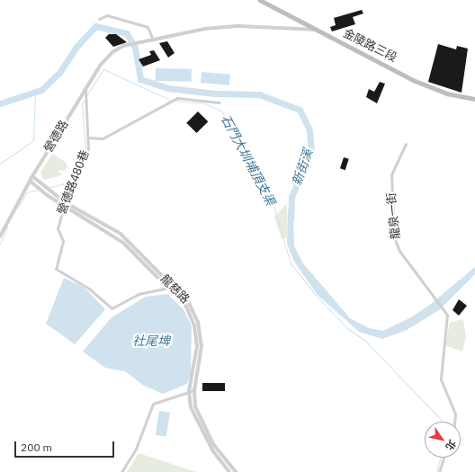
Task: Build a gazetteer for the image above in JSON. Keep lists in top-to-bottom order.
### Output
{
  "streets": {
    "main road": ["金陵路三段"],
    "street": [
      "營德路",
      "營德路480巷",
      "龍泉一街",
      "龍慈路"
    ]
  },
  "crossings": [
    ["營德路", "營德路480巷"],
    ["營德路", "龍慈路"],
    ["營德路480巷", "龍慈路"]
  ],
  "water": ["石門大圳埔頂支渠", "新街溪", "社尾埤"],
  "scale_bar": "200 m",
  "north": "bottom right"
}
